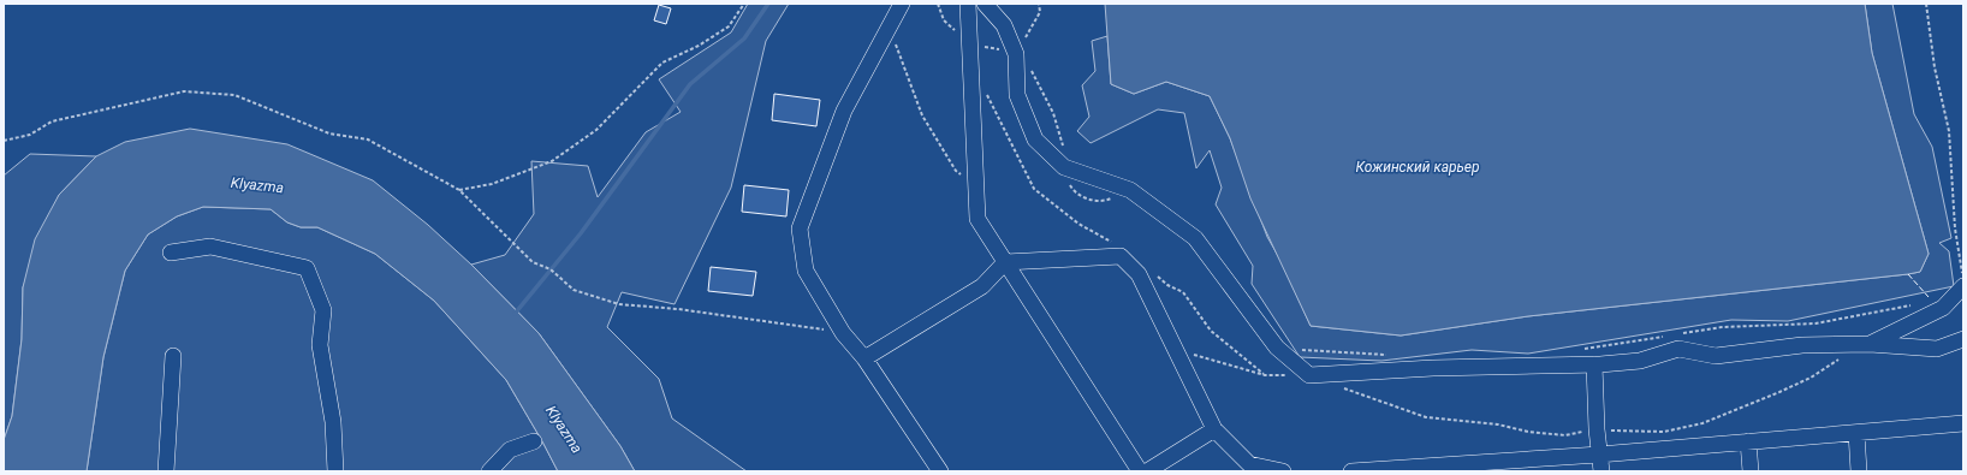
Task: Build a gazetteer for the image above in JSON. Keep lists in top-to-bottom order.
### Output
{
  "water": ["Кожинский карьер", "Klyazma"]
}
